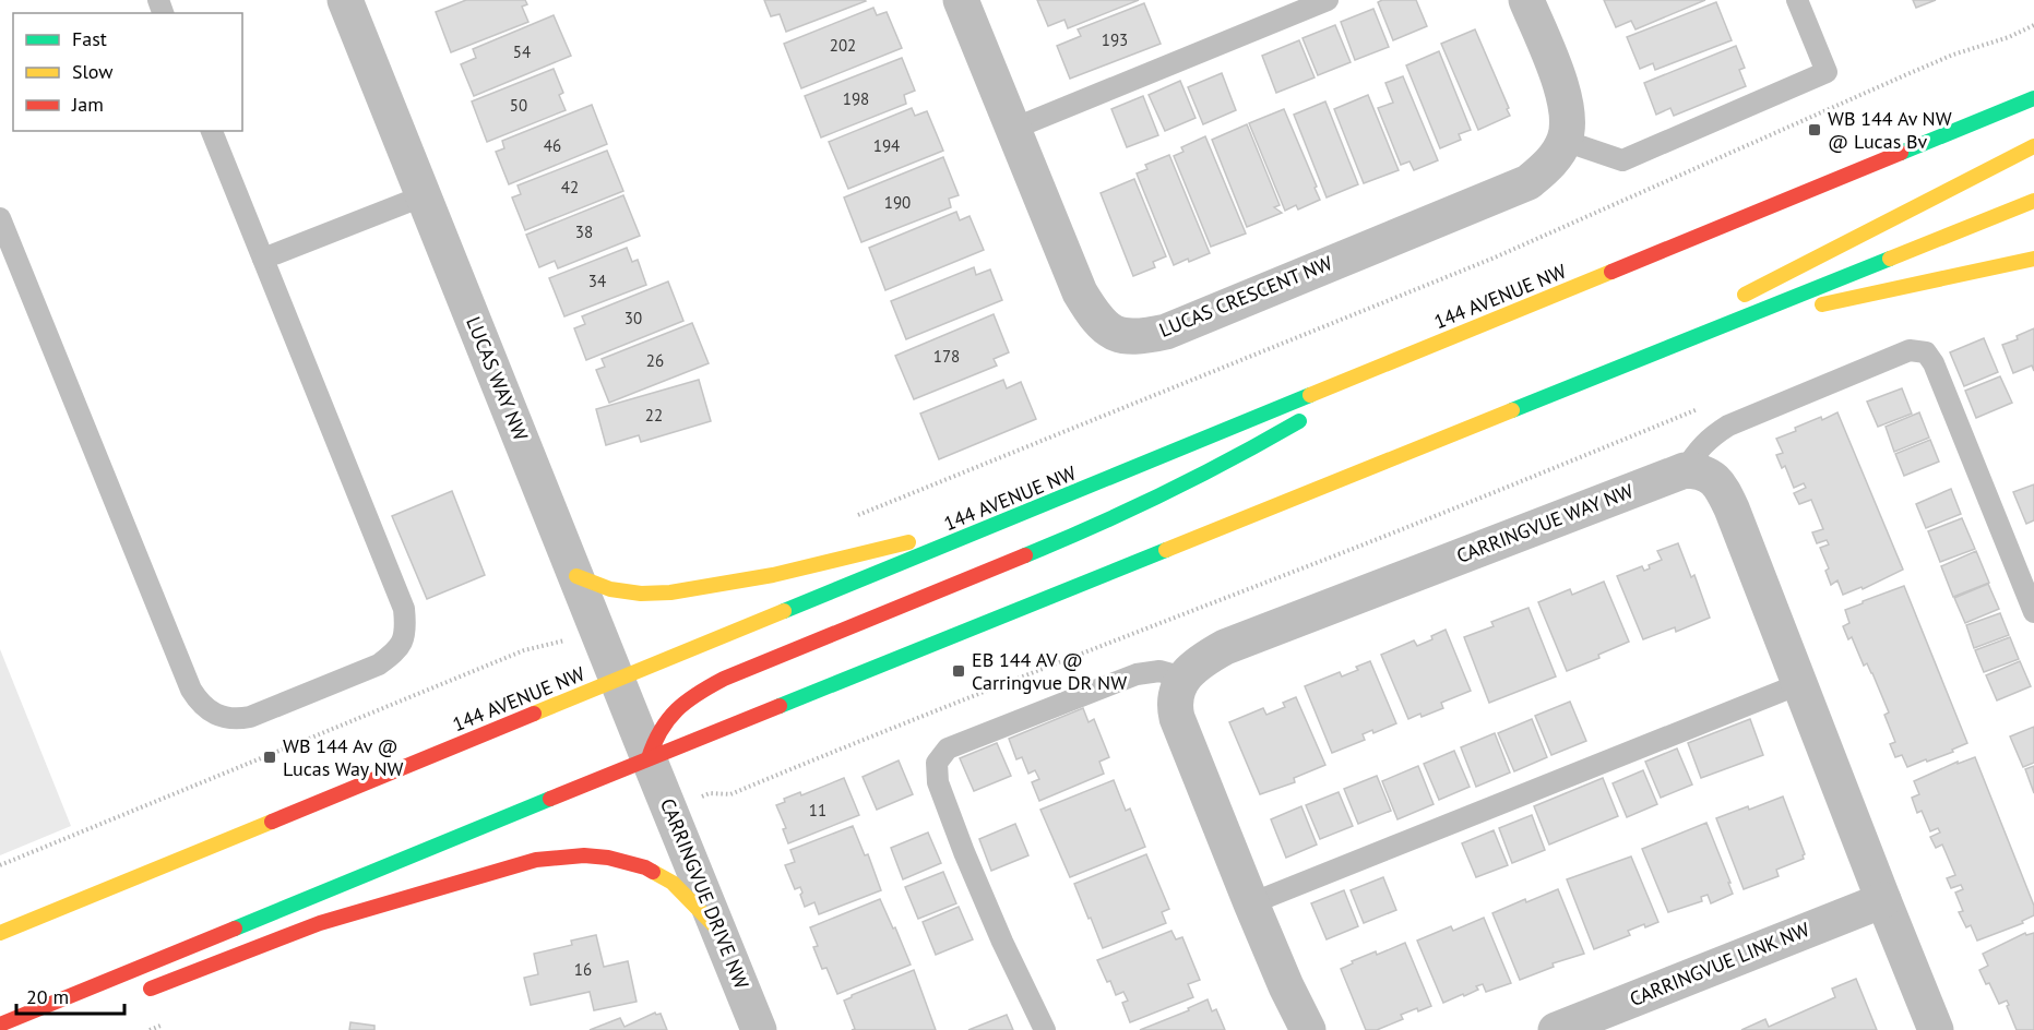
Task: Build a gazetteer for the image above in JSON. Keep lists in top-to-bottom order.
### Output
{
  "streets": {
    "main road": ["144 AVENUE NW"],
    "street": [
      "LUCAS CRESCENT NW",
      "LUCAS WAY NW",
      "CARRINGVUE WAY NW",
      "CARRINGVUE DRIVE NW",
      "CARRINGVUE LINK NW"
    ]
  },
  "crossings": [
    ["144 AVENUE NW", "LUCAS WAY NW"],
    ["LUCAS WAY NW", "CARRINGVUE DRIVE NW"]
  ],
  "places": {
    "transit": ["WB 144 Av NW @ Lucas Bv", "EB 144 AV @ Carringvue DR NW", "WB 144 Av @ Lucas Way NW"]
  },
  "house_numbers": [
    "193",
    "202",
    "54",
    "198",
    "50",
    "46",
    "194",
    "42",
    "190",
    "38",
    "34",
    "30",
    "178",
    "26",
    "22",
    "11",
    "16"
  ],
  "legend": ["Fast", "Slow", "Jam"],
  "scale_bar": "20 m"
}
